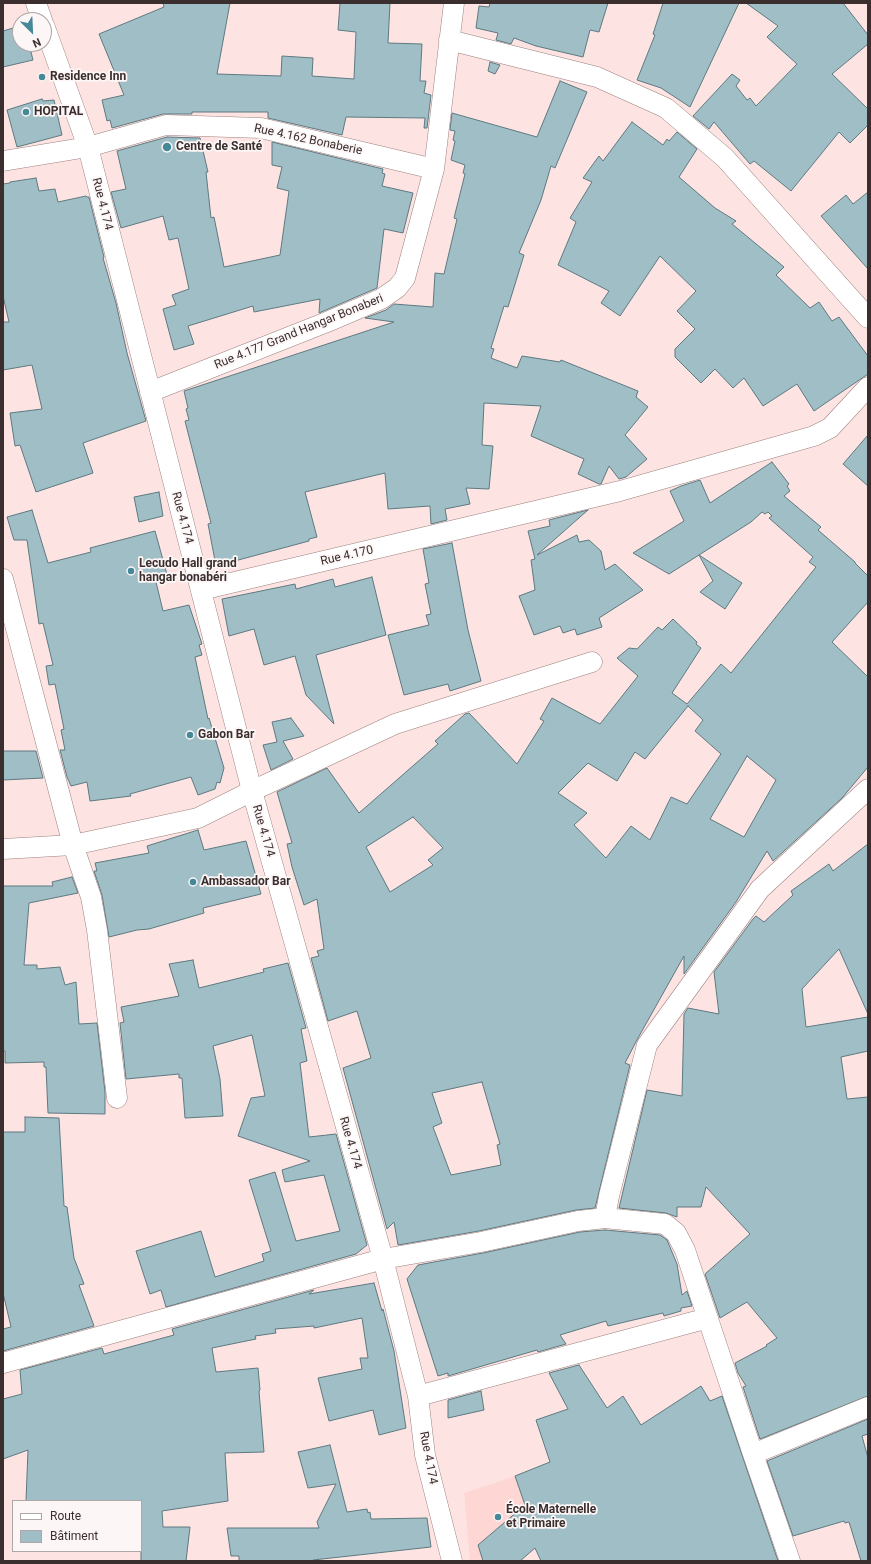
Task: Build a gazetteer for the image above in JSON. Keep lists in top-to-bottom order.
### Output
{
  "streets": {
    "street": [
      "Rue 4.162 Bonaberie",
      "Rue 4.174",
      "Rue 4.177 Grand Hangar Bonaberi",
      "Rue 4.170"
    ]
  },
  "crossings": [
    ["Rue 4.162 Bonaberie", "Rue 4.174"],
    ["Rue 4.162 Bonaberie", "Rue 4.177 Grand Hangar Bonaberi"],
    ["Rue 4.174", "Rue 4.177 Grand Hangar Bonaberi"],
    ["Rue 4.174", "Rue 4.170"]
  ],
  "places": [
    "Residence Inn",
    "HOPITAL",
    "Centre de Santé",
    "Lecudo Hall grand hangar bonabéri",
    "Gabon Bar",
    "Ambassador Bar",
    "École Maternelle et Primaire"
  ],
  "legend": ["Route", "Bâtiment"],
  "north": "bottom right"
}
